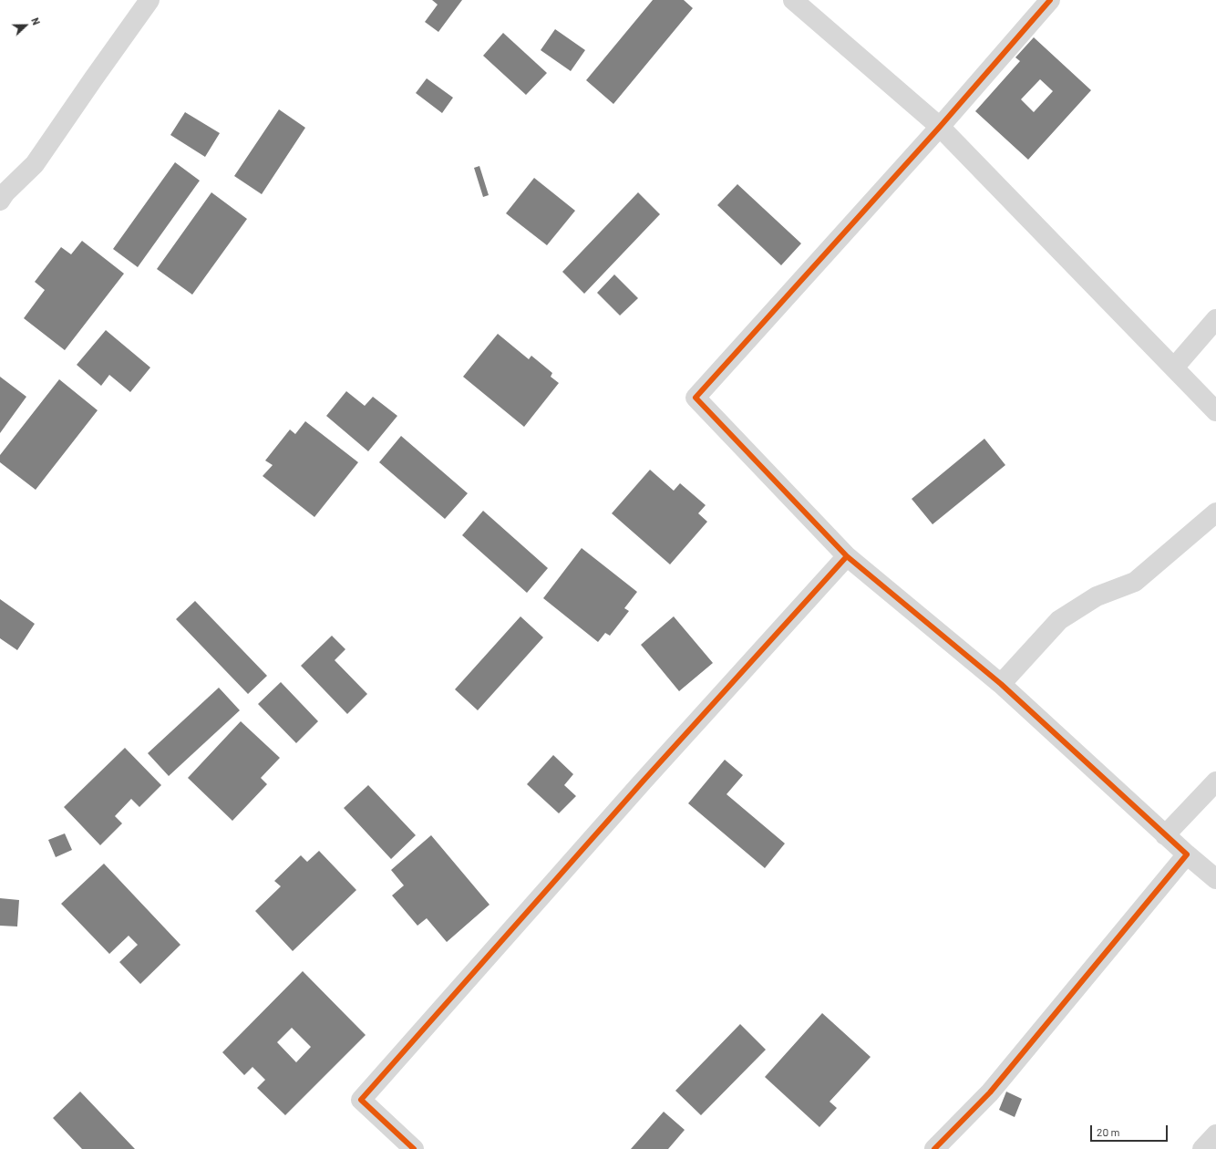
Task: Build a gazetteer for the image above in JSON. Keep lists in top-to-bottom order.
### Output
{
  "scale_bar": "20 m",
  "north": "right"
}
